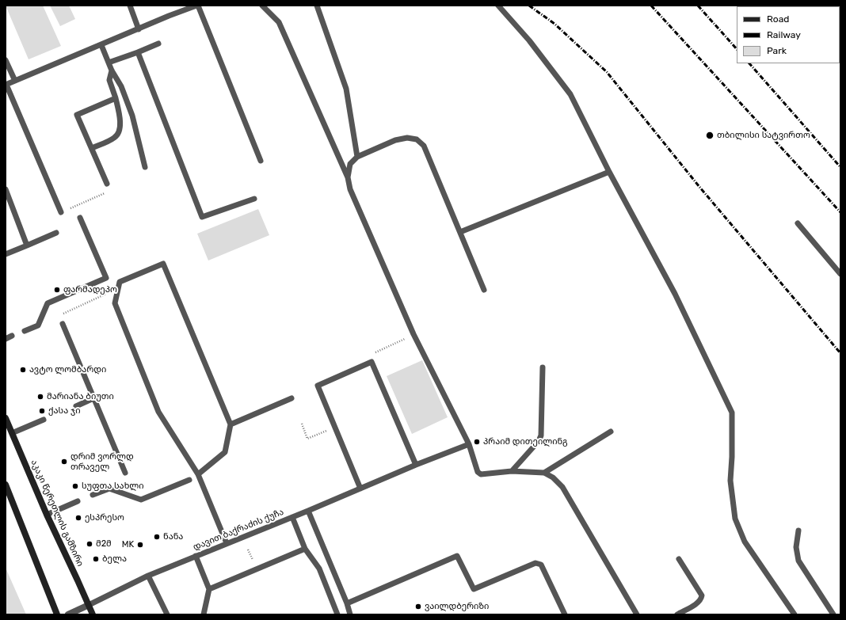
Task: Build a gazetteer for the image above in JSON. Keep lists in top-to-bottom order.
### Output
{
  "streets": {
    "main road": ["აკაკი წერეთლის გამზირი"],
    "street": ["დავით ბაქრაძის ქუჩა"]
  },
  "crossings": [
    ["აკაკი წერეთლის გამზირი", "დავით ბაქრაძის ქუჩა"]
  ],
  "places": [
    "თბილისი სატვირთო",
    "ფარმადეპო",
    "ავტო ლომბარდი",
    "მარიანა ბიუთი",
    "ქასა ჯი",
    "პრაიმ დითეილინგ",
    "დრიმ ვორლდ თრაველ",
    "სუფთა სახლი",
    "ესპრესო",
    "ნანა",
    "მ2მ",
    "MK",
    "ბელა",
    "ვაილდბერიზი"
  ],
  "legend": ["Road", "Railway", "Park"]
}
